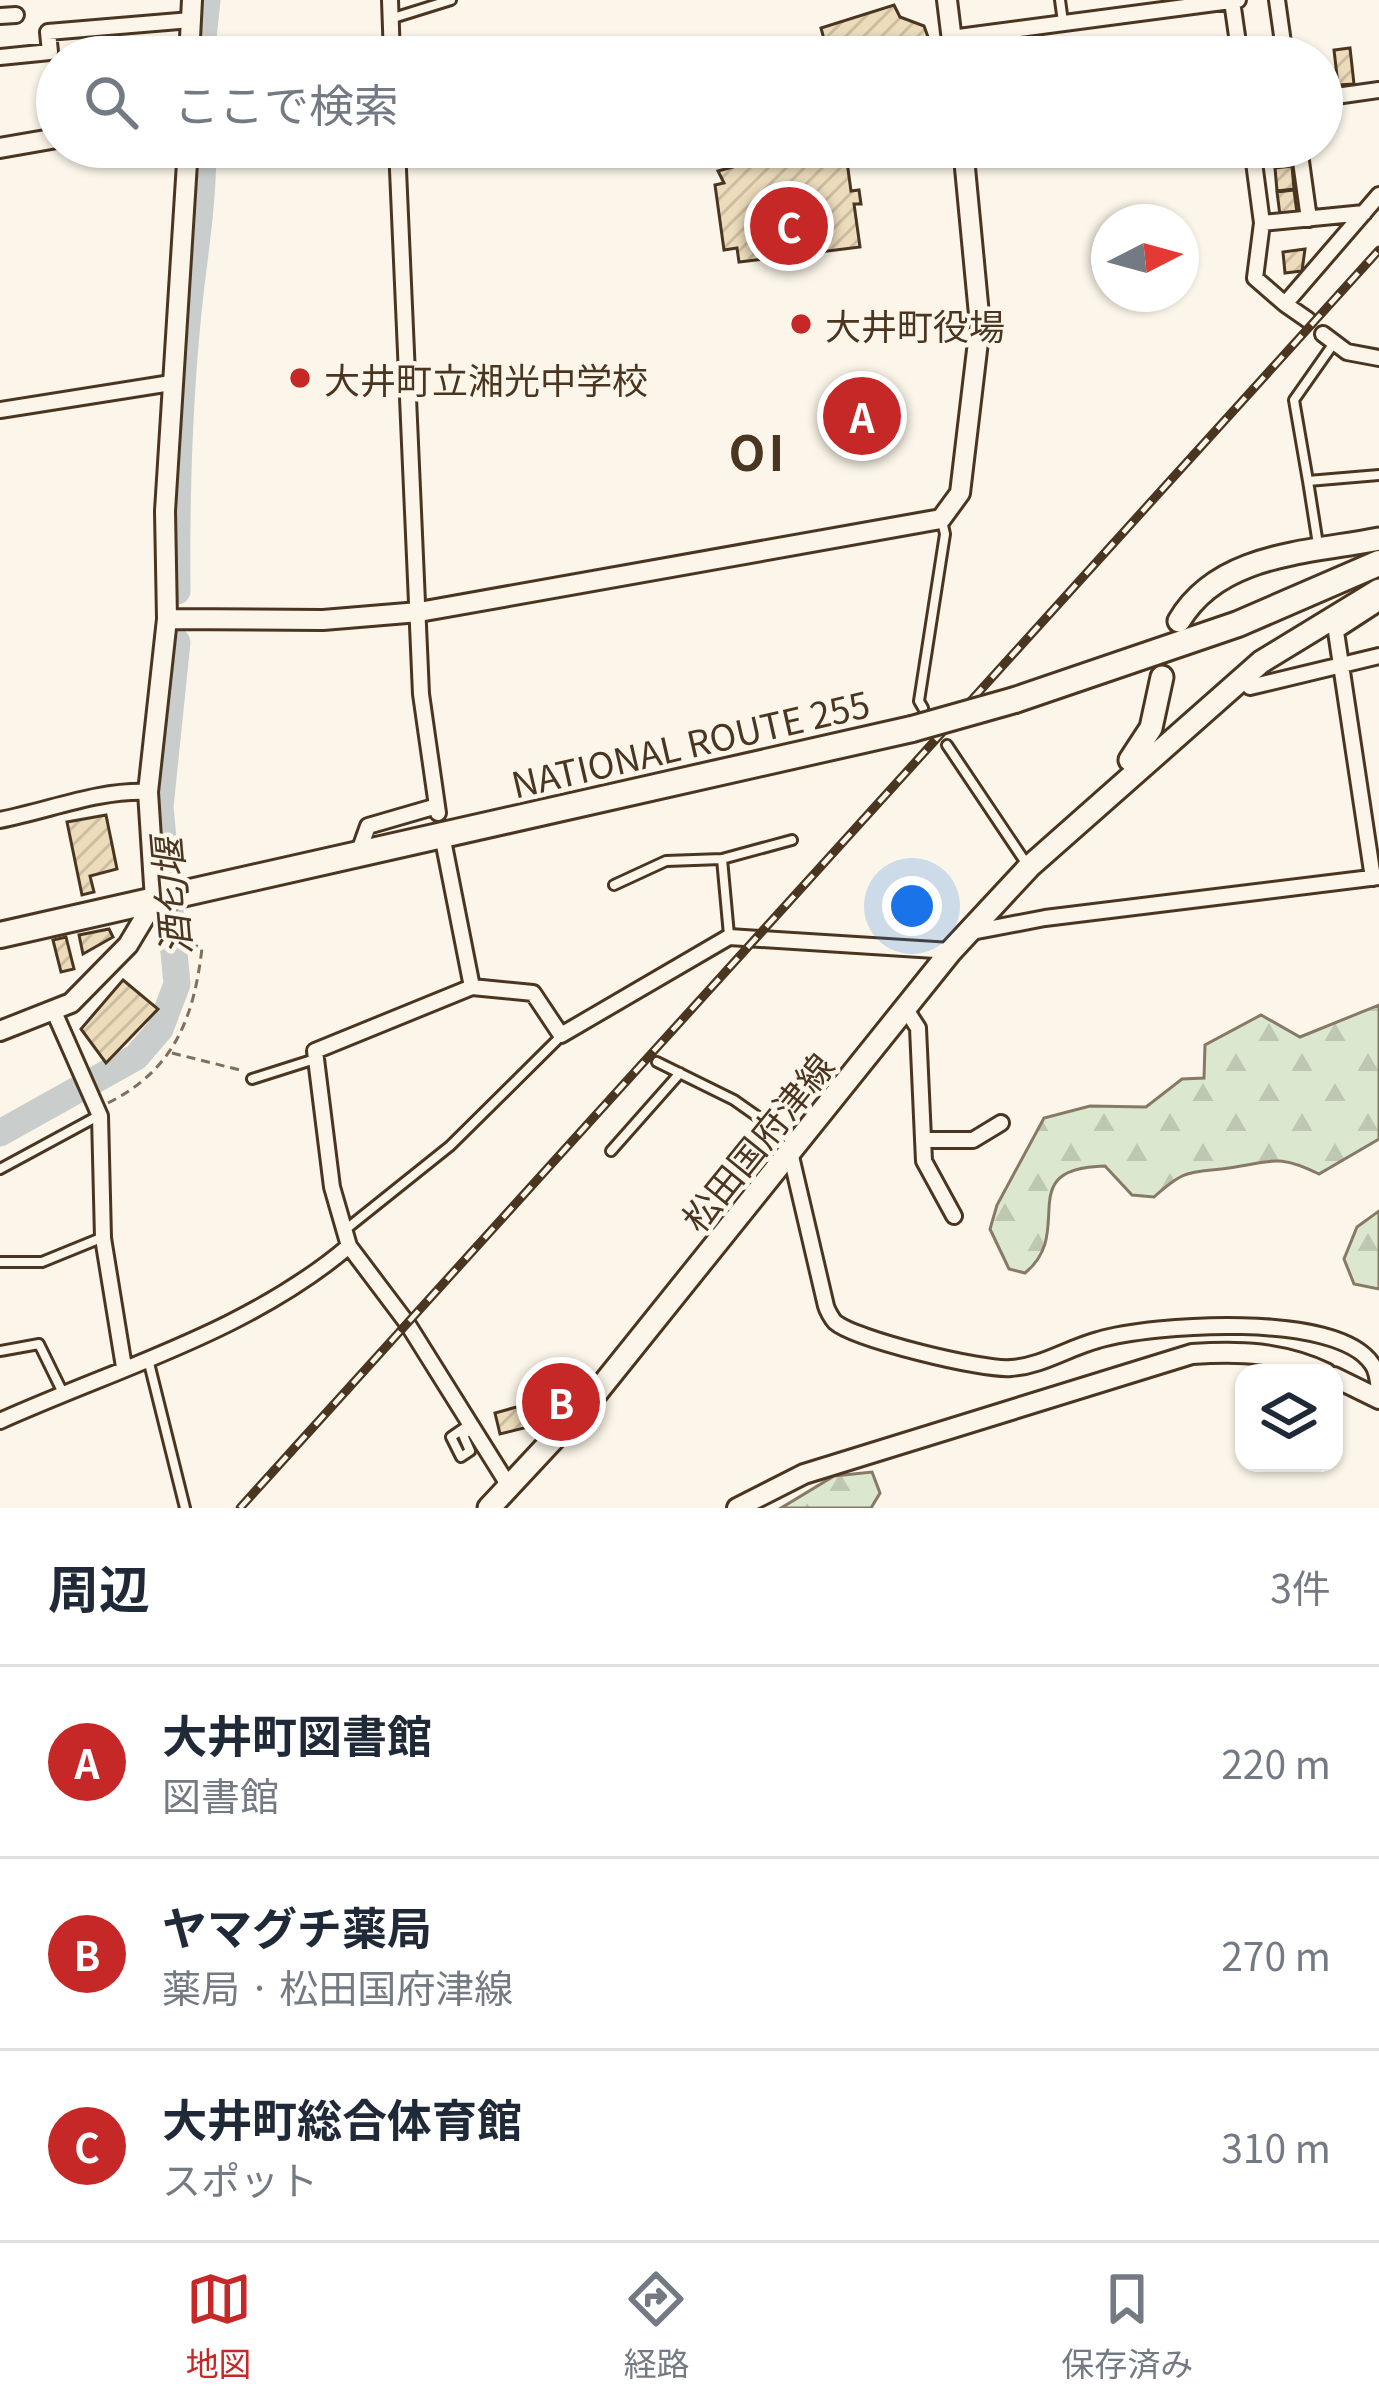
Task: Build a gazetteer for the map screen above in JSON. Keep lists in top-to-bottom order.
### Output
{
  "streets": {
    "highway": ["NATIONAL ROUTE 255"],
    "main road": ["松田国府津線"]
  },
  "districts": ["OI"],
  "water": ["酒匂堰"],
  "places": ["大井町役場", "大井町立湘光中学校"],
  "north": "right",
  "page": {
    "search": "ここで検索",
    "pins": ["C", "A", "B"],
    "heading": ["周辺", "3件"],
    "list": [
      {
        "mark": "A",
        "name": "大井町図書館",
        "note": "図書館",
        "value": "220 m"
      },
      {
        "mark": "B",
        "name": "ヤマグチ薬局",
        "note": "薬局 · 松田国府津線",
        "value": "270 m"
      },
      {
        "mark": "C",
        "name": "大井町総合体育館",
        "note": "スポット",
        "value": "310 m"
      }
    ],
    "nav": ["地図", "経路", "保存済み"]
  }
}
